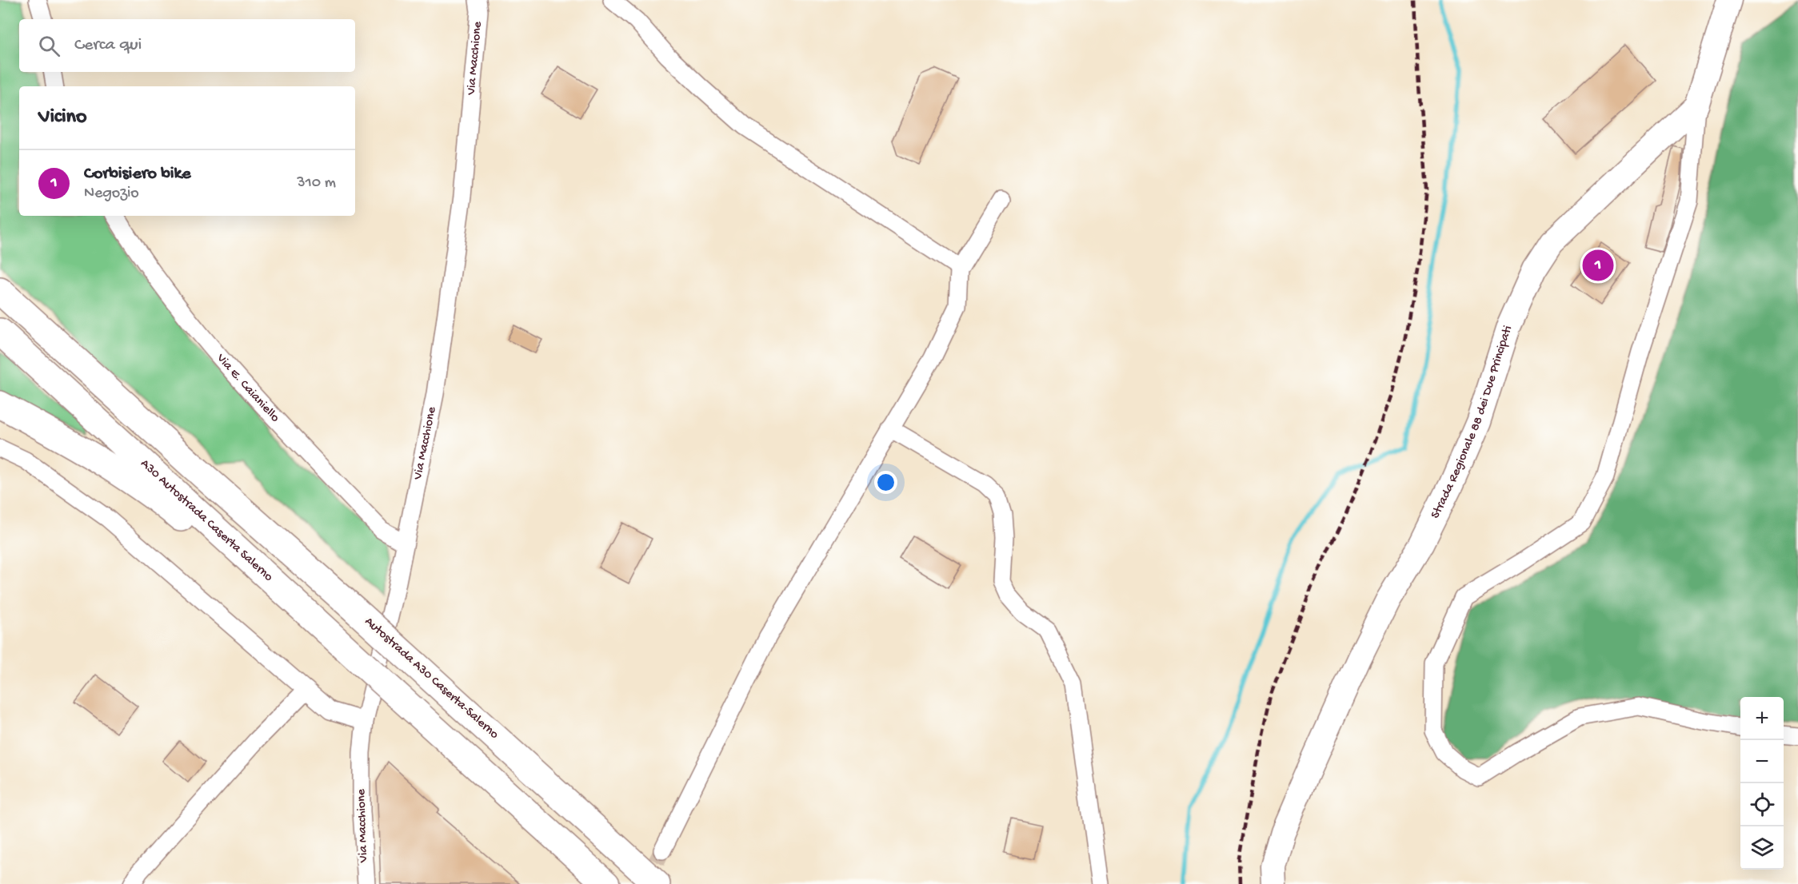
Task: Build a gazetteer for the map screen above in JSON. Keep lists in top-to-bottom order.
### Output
{
  "streets": {
    "highway": ["A30 Autostrada Caserta Salerno", "Autostrada A30 Caserta-Salerno"],
    "main road": ["Strada Regionale 88 dei Due Principati"],
    "street": ["Via Macchione", "Via E. Caianiello"]
  },
  "crossings": [
    ["Via Macchione", "Via E. Caianiello"]
  ],
  "page": {
    "search": "Cerca qui",
    "heading": "Vicino",
    "list": [
      {
        "mark": "1",
        "name": "Corbisiero bike",
        "note": "Negozio",
        "value": "310 m"
      }
    ],
    "pins": "1",
    "map_buttons": ["+", "−"]
  }
}
